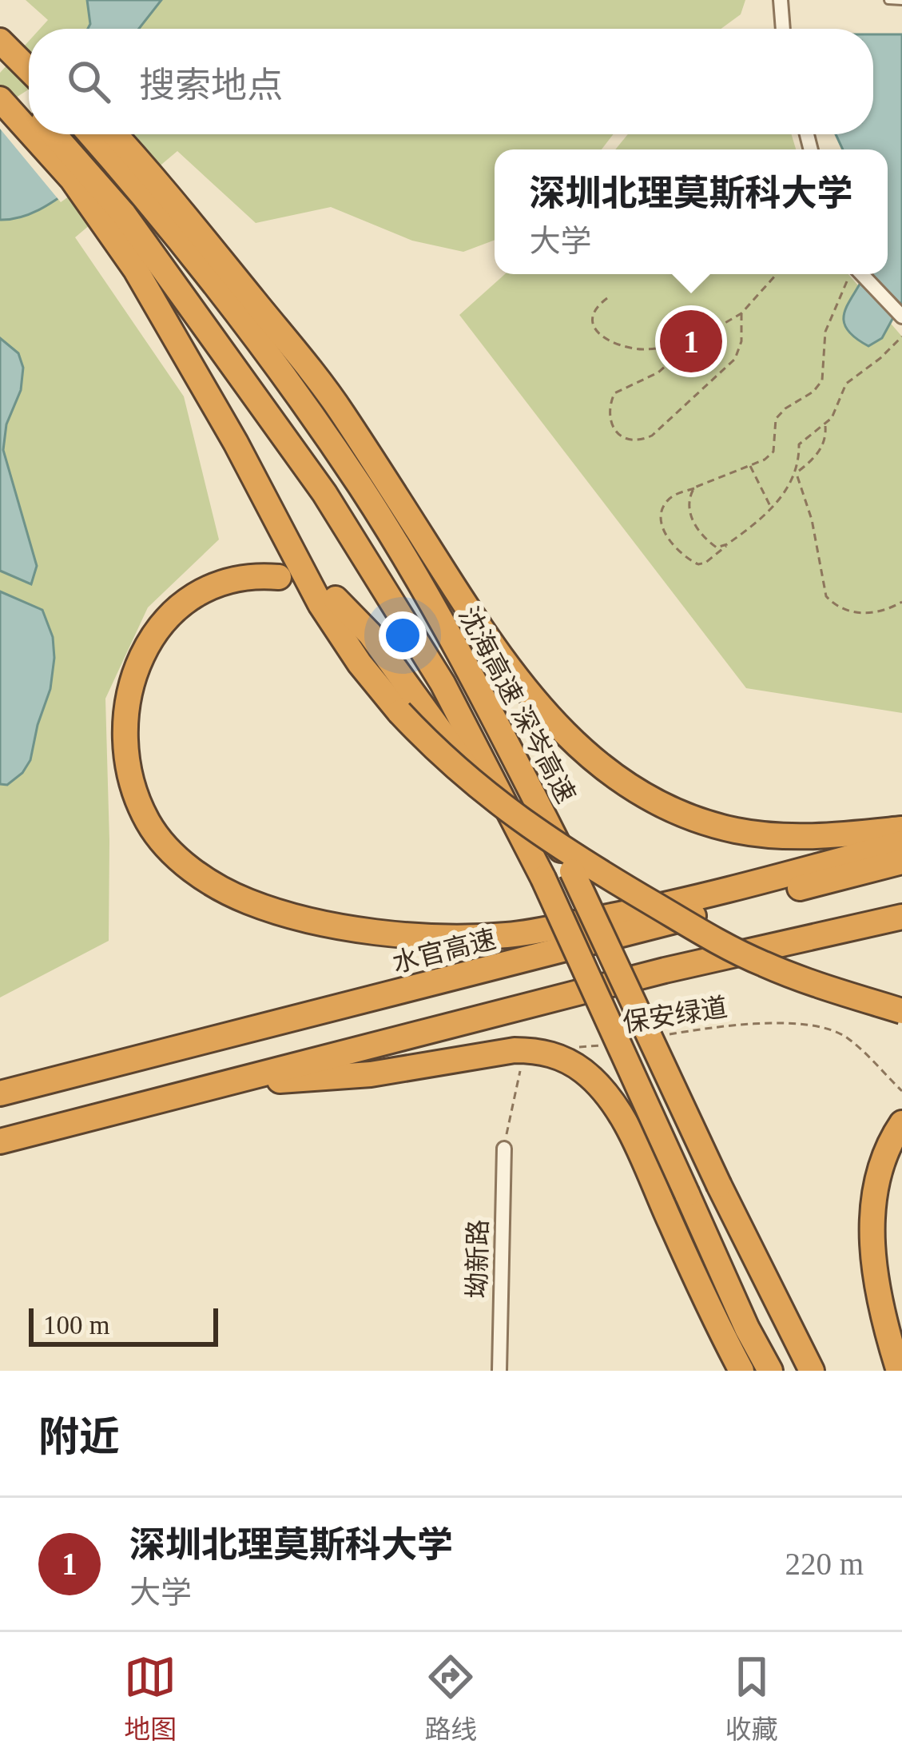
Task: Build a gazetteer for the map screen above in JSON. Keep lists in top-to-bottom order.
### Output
{
  "streets": {
    "highway": ["沈海高速 深岑高速", "水官高速"],
    "street": ["坳新路"],
    "path": ["保安绿道"]
  },
  "scale_bar": "100 m",
  "page": {
    "search": "搜索地点",
    "popup": ["深圳北理莫斯科大学", "大学"],
    "pins": "1",
    "scale": "100 m",
    "heading": "附近",
    "list": [
      {
        "mark": "1",
        "name": "深圳北理莫斯科大学",
        "note": "大学",
        "value": "220 m"
      }
    ],
    "nav": ["地图", "路线", "收藏"]
  }
}
